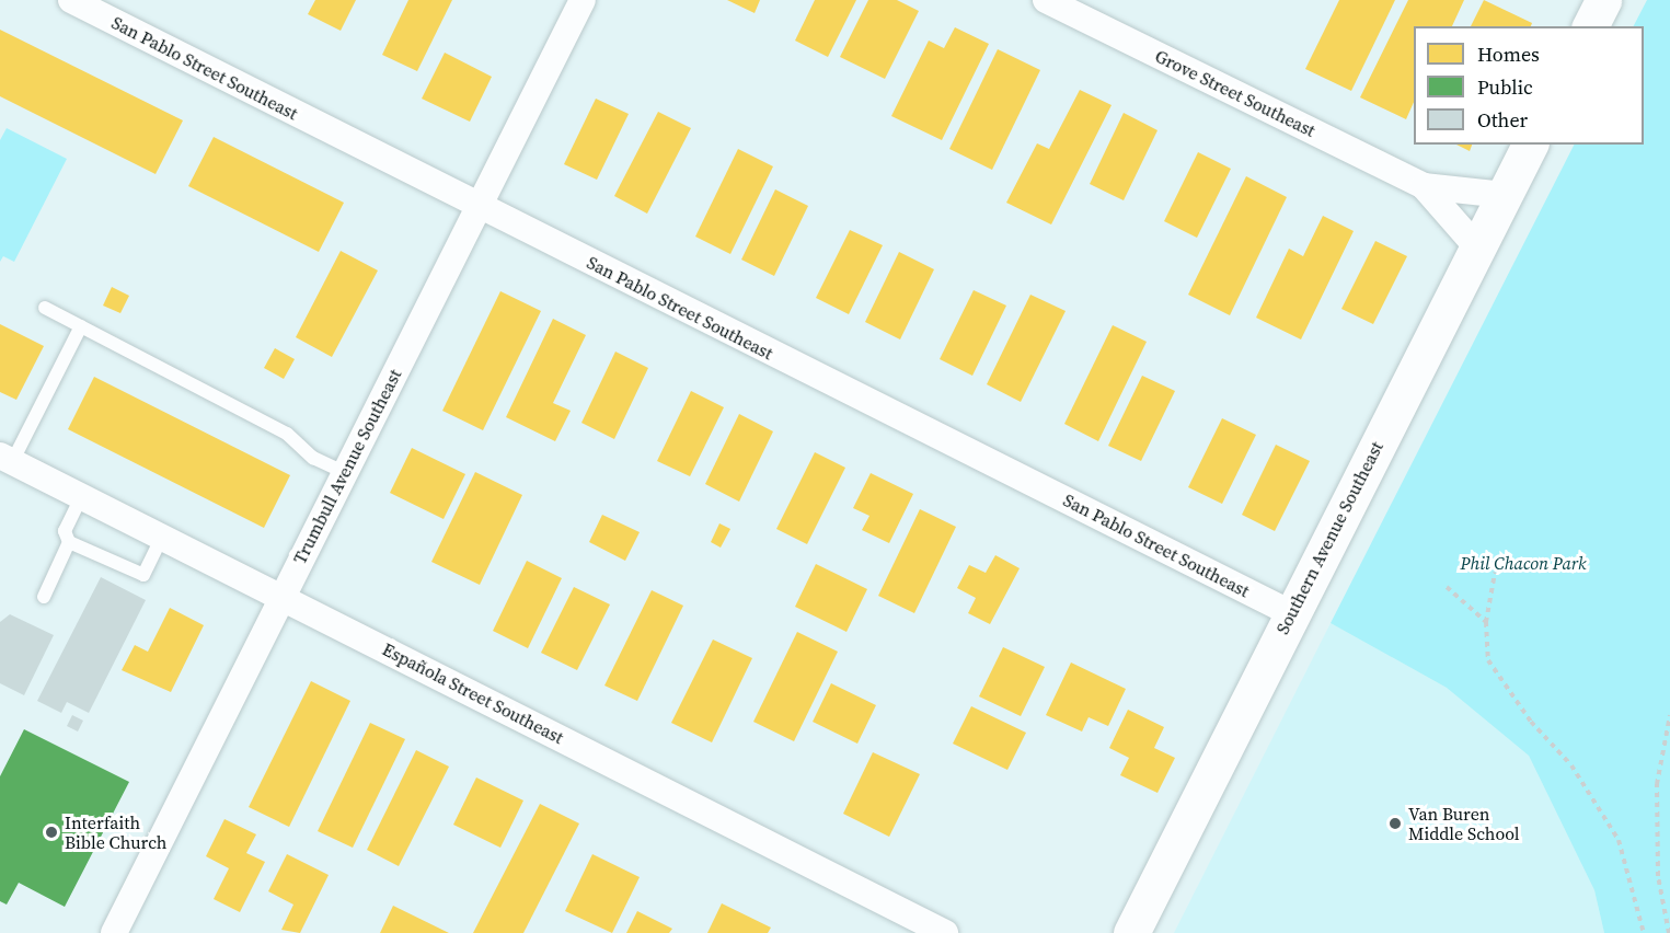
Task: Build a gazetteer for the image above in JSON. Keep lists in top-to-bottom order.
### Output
{
  "streets": {
    "street": [
      "San Pablo Street Southeast",
      "Grove Street Southeast",
      "Trumbull Avenue Southeast",
      "Southern Avenue Southeast",
      "Española Street Southeast"
    ]
  },
  "crossings": [
    ["San Pablo Street Southeast", "Trumbull Avenue Southeast"],
    ["San Pablo Street Southeast", "Southern Avenue Southeast"],
    ["Grove Street Southeast", "Southern Avenue Southeast"],
    ["Trumbull Avenue Southeast", "Española Street Southeast"]
  ],
  "parks": ["Phil Chacon Park"],
  "places": ["Van Buren Middle School", "Interfaith Bible Church"],
  "legend": ["Homes", "Public", "Other"]
}
